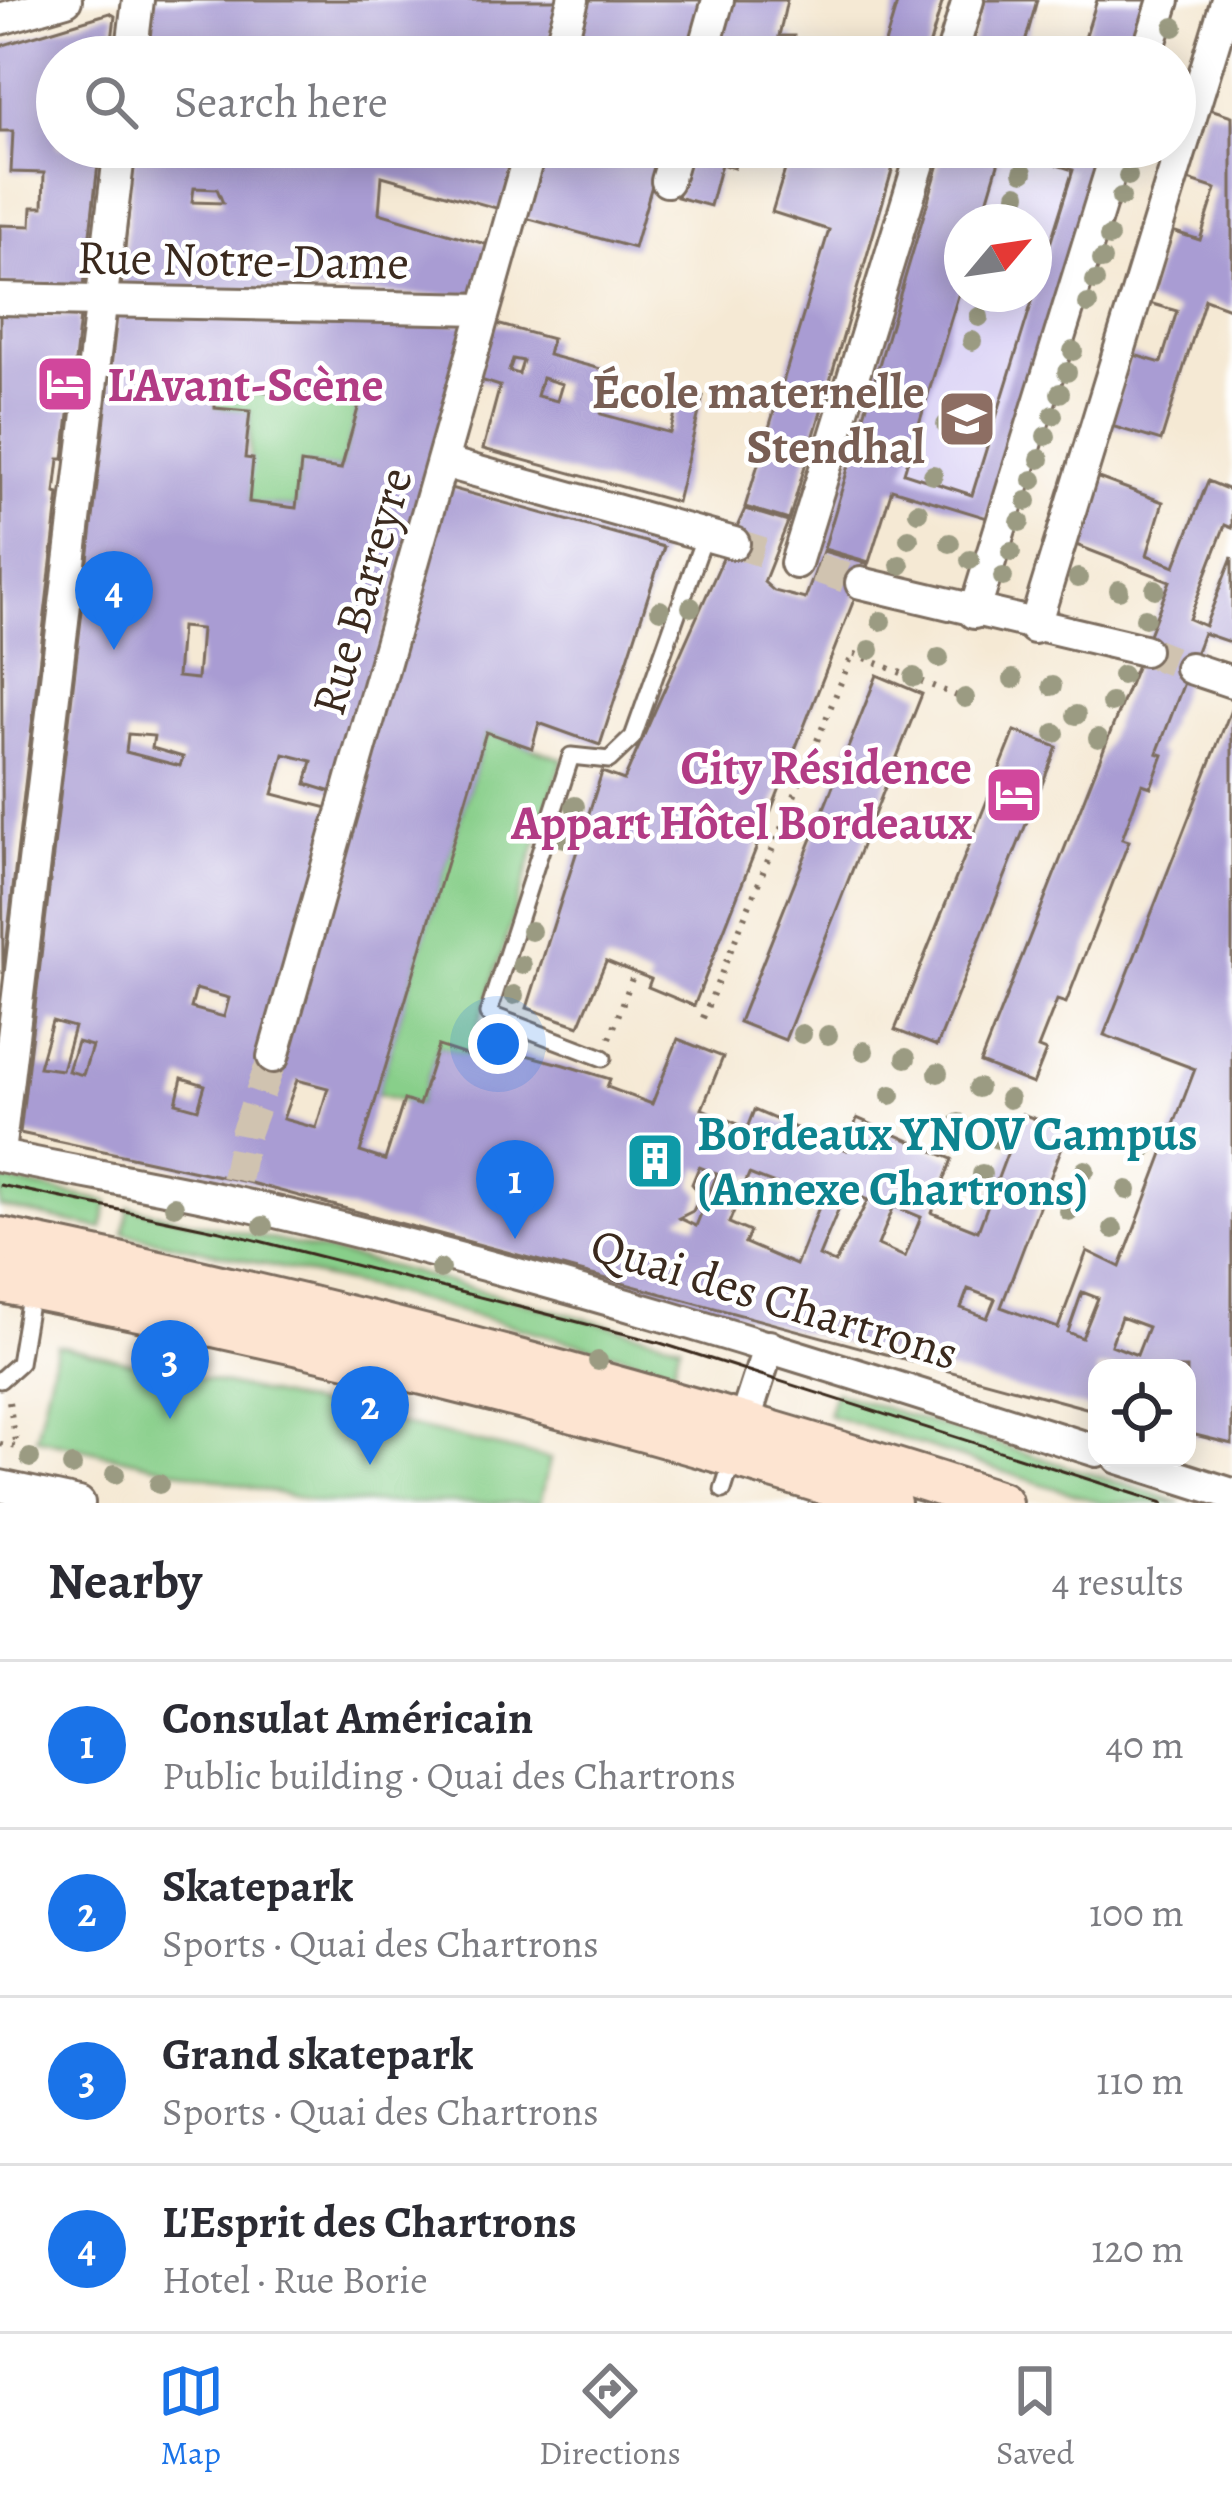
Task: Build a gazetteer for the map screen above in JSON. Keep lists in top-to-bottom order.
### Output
{
  "streets": {
    "street": ["Rue Notre-Dame", "Rue Barreyre", "Quai des Chartrons"]
  },
  "crossings": [
    ["Rue Notre-Dame", "Rue Barreyre"]
  ],
  "places": {
    "hotel": ["L'Avant-Scène", "City Résidence Appart Hôtel Bordeaux"],
    "school or university": ["École maternelle Stendhal"],
    "building": ["Bordeaux YNOV Campus (Annexe Chartrons)"]
  },
  "north": "top right",
  "page": {
    "search": "Search here",
    "pins": [
      "4",
      "1",
      "3",
      "2"
    ],
    "heading": ["Nearby", "4 results"],
    "list": [
      {
        "mark": "1",
        "name": "Consulat Américain",
        "note": "Public building · Quai des Chartrons",
        "value": "40 m"
      },
      {
        "mark": "2",
        "name": "Skatepark",
        "note": "Sports · Quai des Chartrons",
        "value": "100 m"
      },
      {
        "mark": "3",
        "name": "Grand skatepark",
        "note": "Sports · Quai des Chartrons",
        "value": "110 m"
      },
      {
        "mark": "4",
        "name": "L'Esprit des Chartrons",
        "note": "Hotel · Rue Borie",
        "value": "120 m"
      }
    ],
    "nav": ["Map", "Directions", "Saved"]
  }
}
